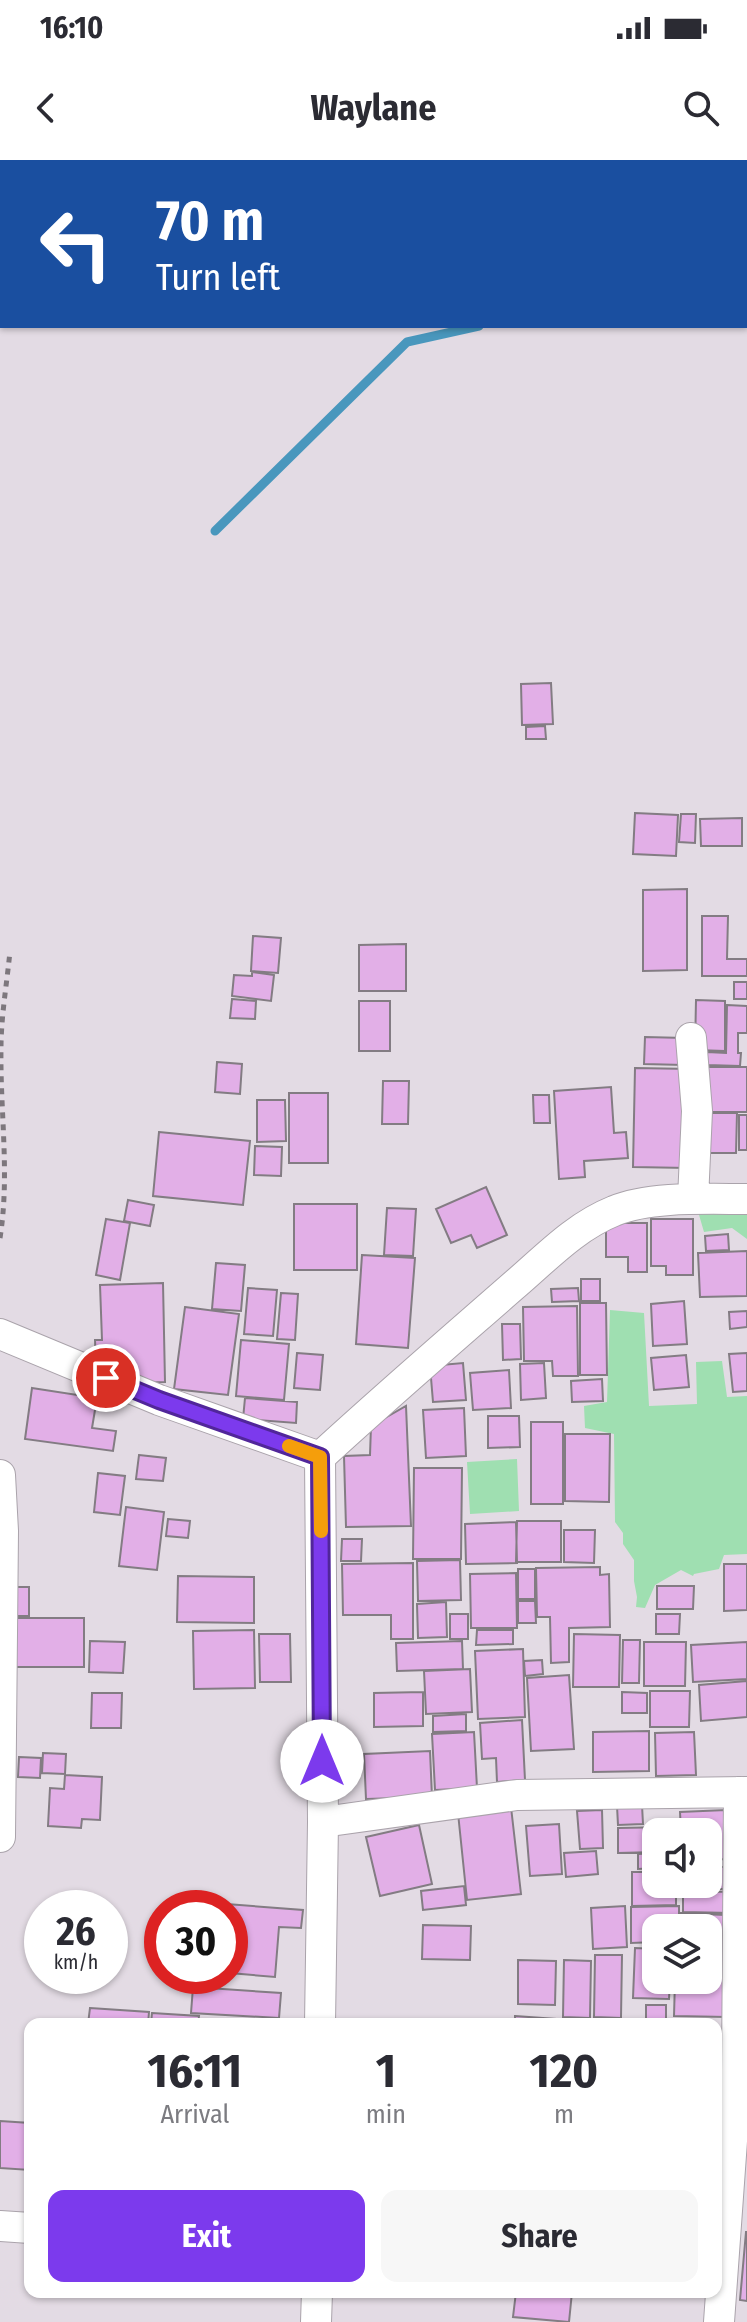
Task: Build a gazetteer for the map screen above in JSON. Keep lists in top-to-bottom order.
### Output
{
  "page": {
    "status": "16:10",
    "header": "Waylane",
    "turn": ["70 m", "Turn left"],
    "speed": "26 km/h",
    "limit": "30",
    "eta": [
      "16:11",
      "Arrival",
      "1",
      "min",
      "120",
      "m"
    ],
    "buttons": ["Exit", "Share"]
  }
}
